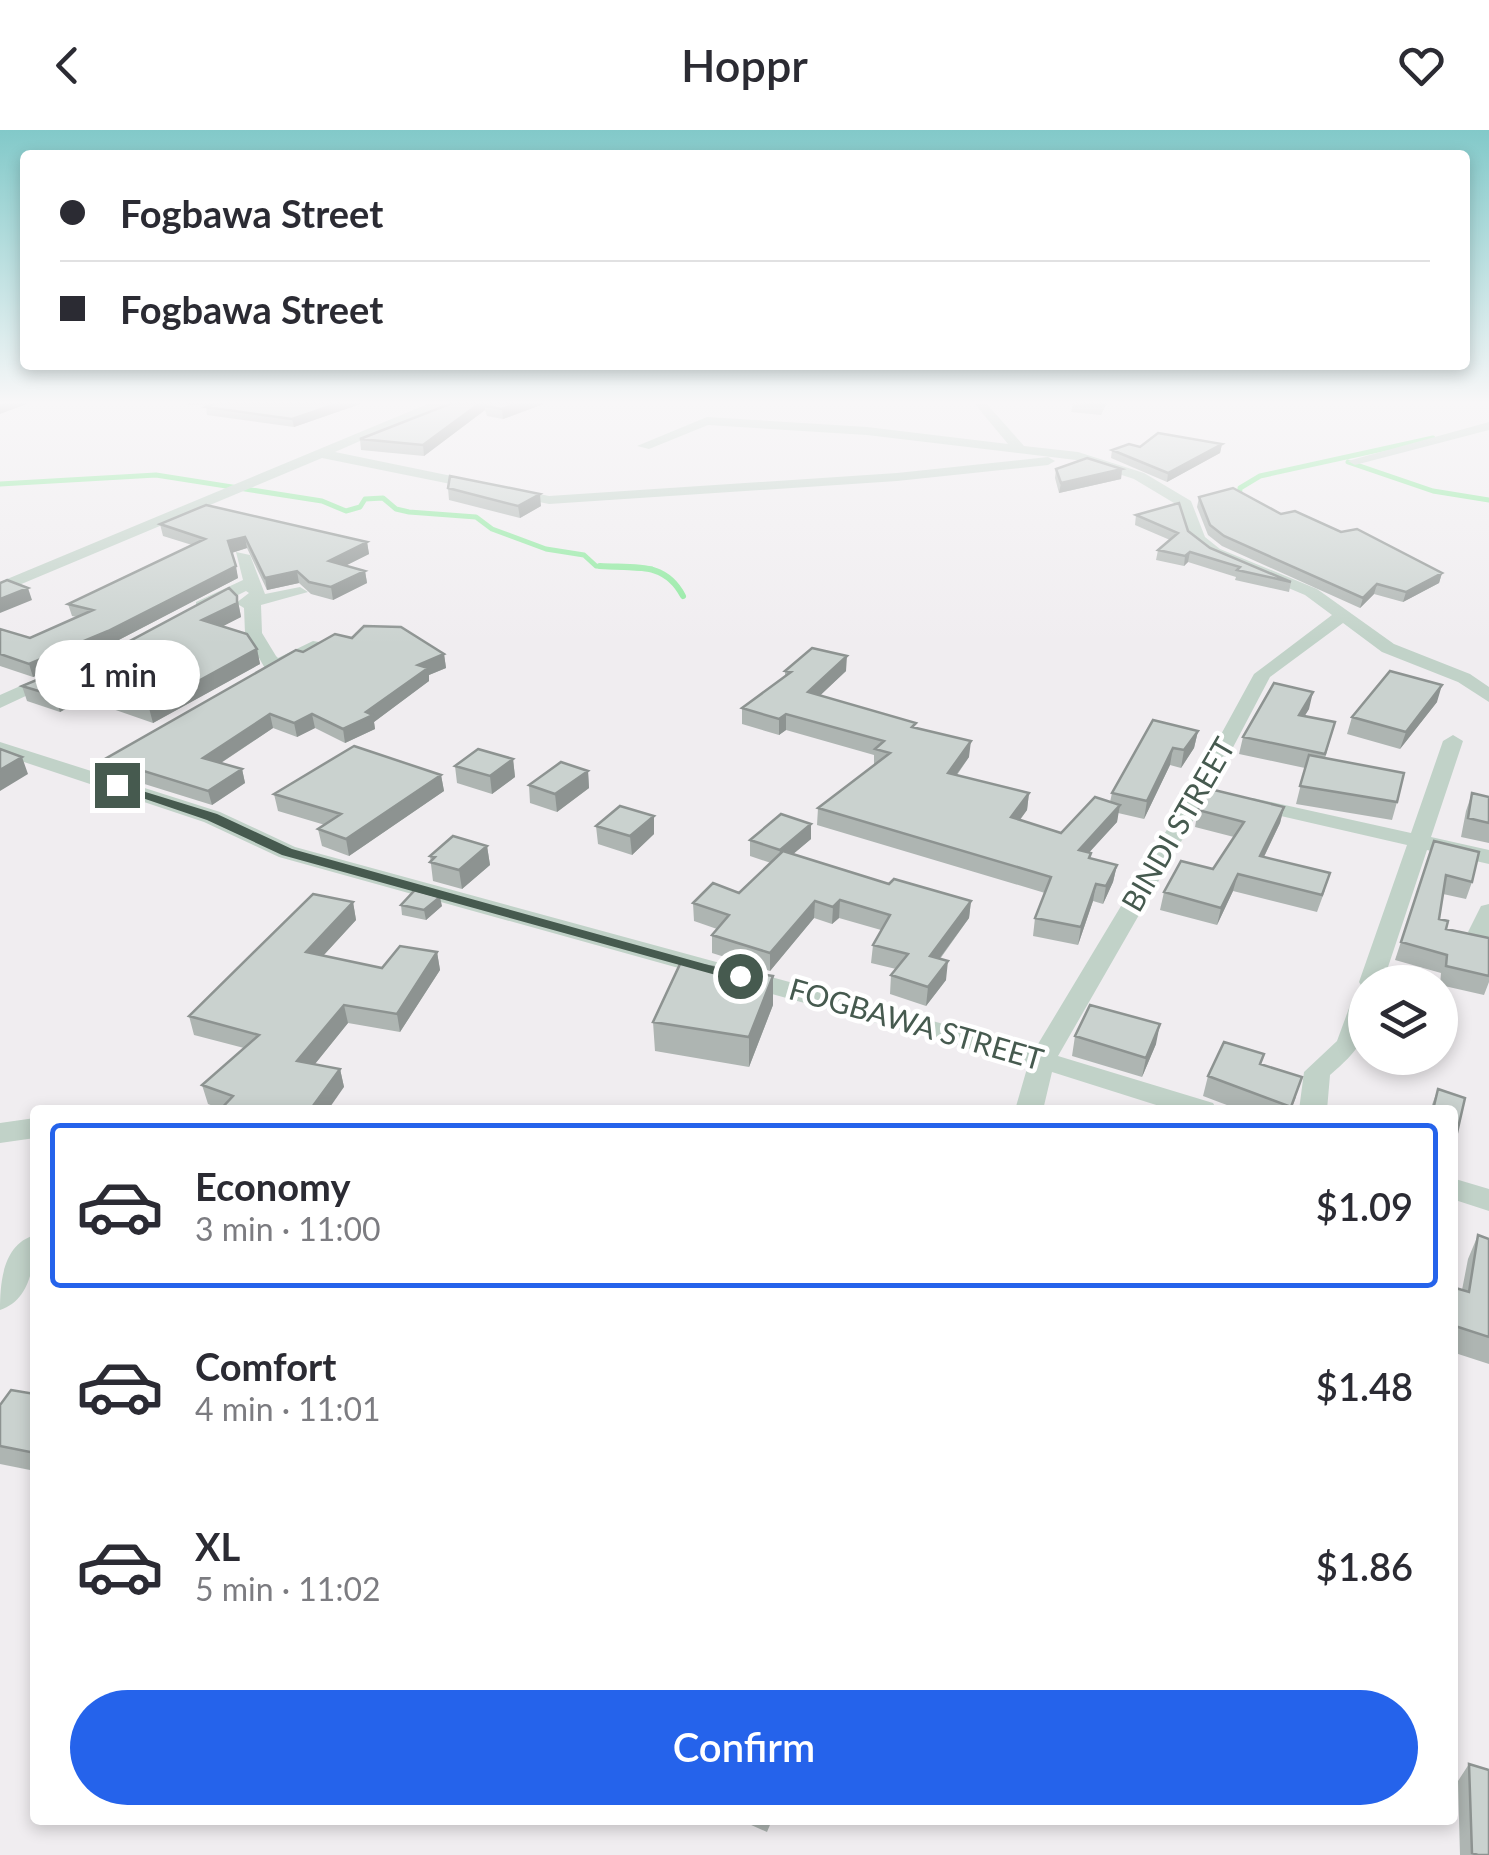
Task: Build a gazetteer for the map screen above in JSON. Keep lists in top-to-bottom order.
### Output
{
  "streets": {
    "street": ["BINDI STREET", "FOGBAWA STREET"]
  },
  "crossings": [
    ["BINDI STREET", "FOGBAWA STREET"]
  ],
  "page": {
    "header": "Hoppr",
    "banner": ["Fogbawa Street", "Fogbawa Street"],
    "bubble": "1 min",
    "list": [
      {
        "name": "Economy",
        "note": "3 min · 11:00",
        "value": "$1.09"
      },
      {
        "name": "Comfort",
        "note": "4 min · 11:01",
        "value": "$1.48"
      },
      {
        "name": "XL",
        "note": "5 min · 11:02",
        "value": "$1.86"
      }
    ],
    "buttons": "Confirm"
  }
}
